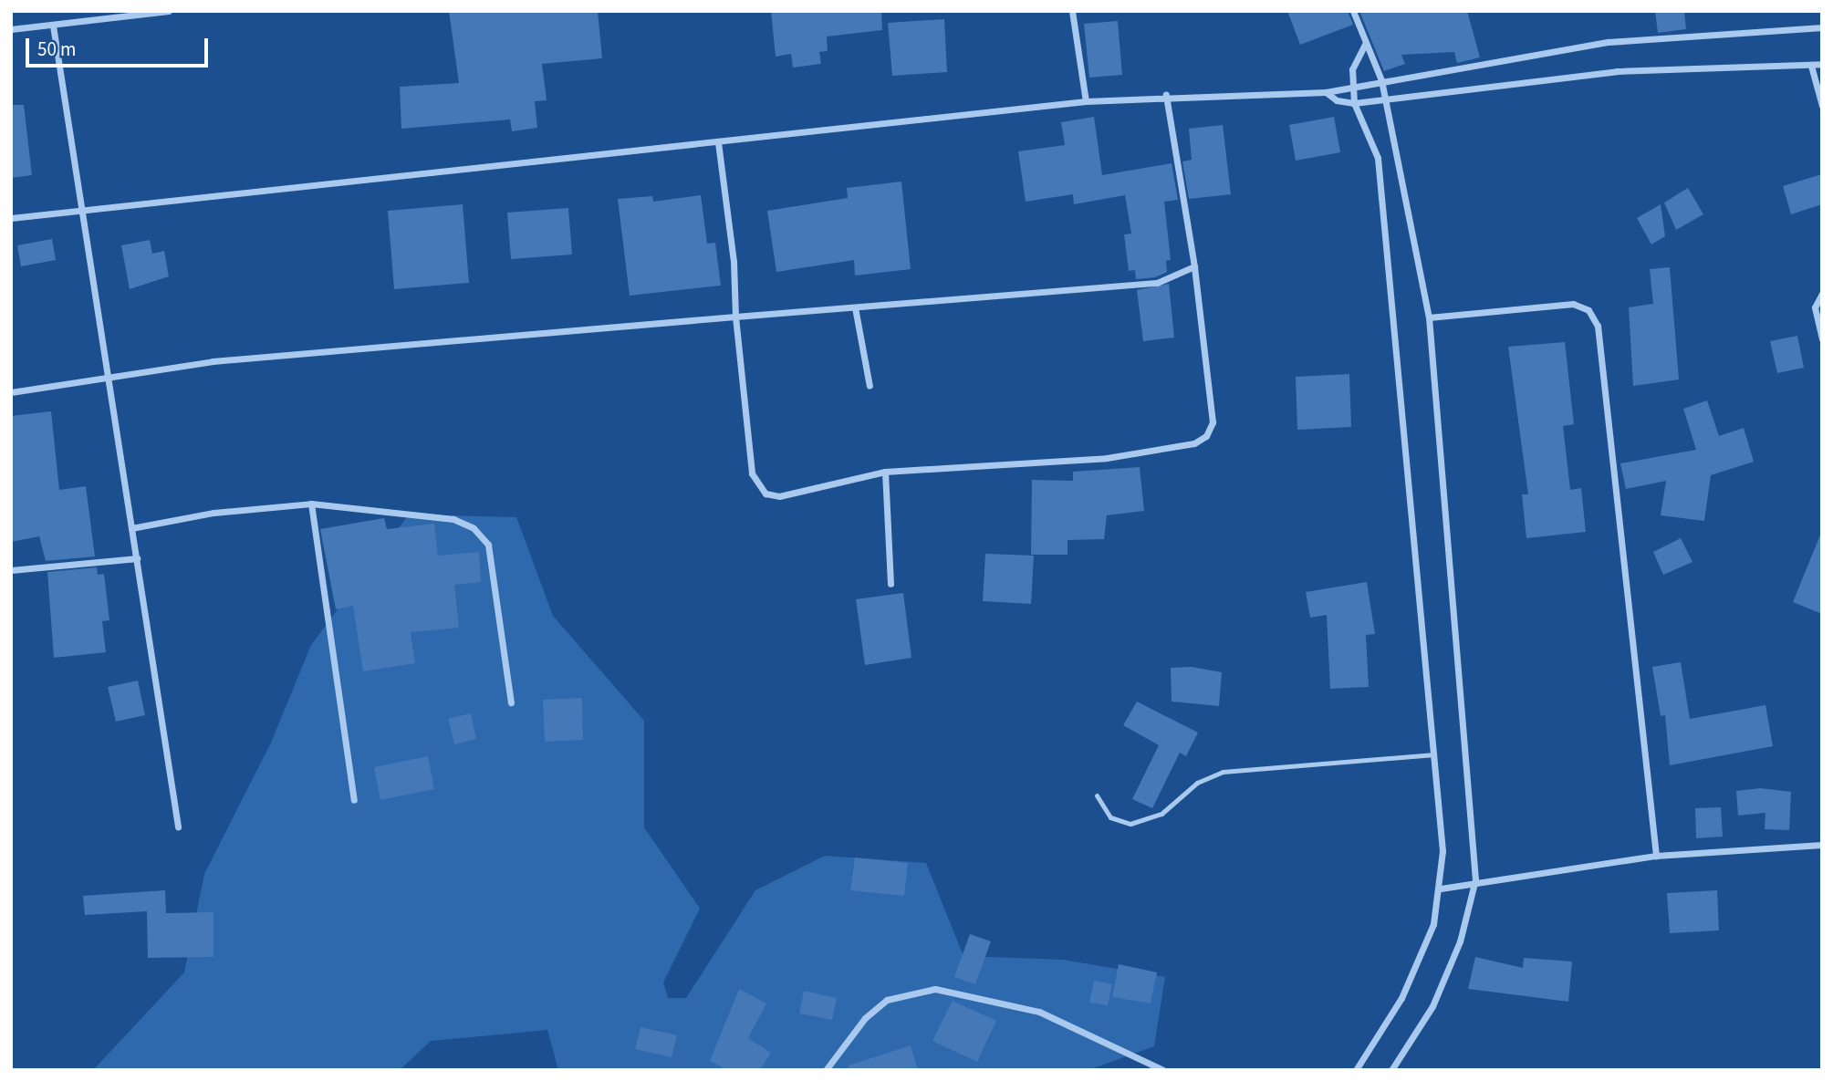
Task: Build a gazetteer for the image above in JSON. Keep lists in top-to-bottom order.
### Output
{
  "scale_bar": "50 m"
}
